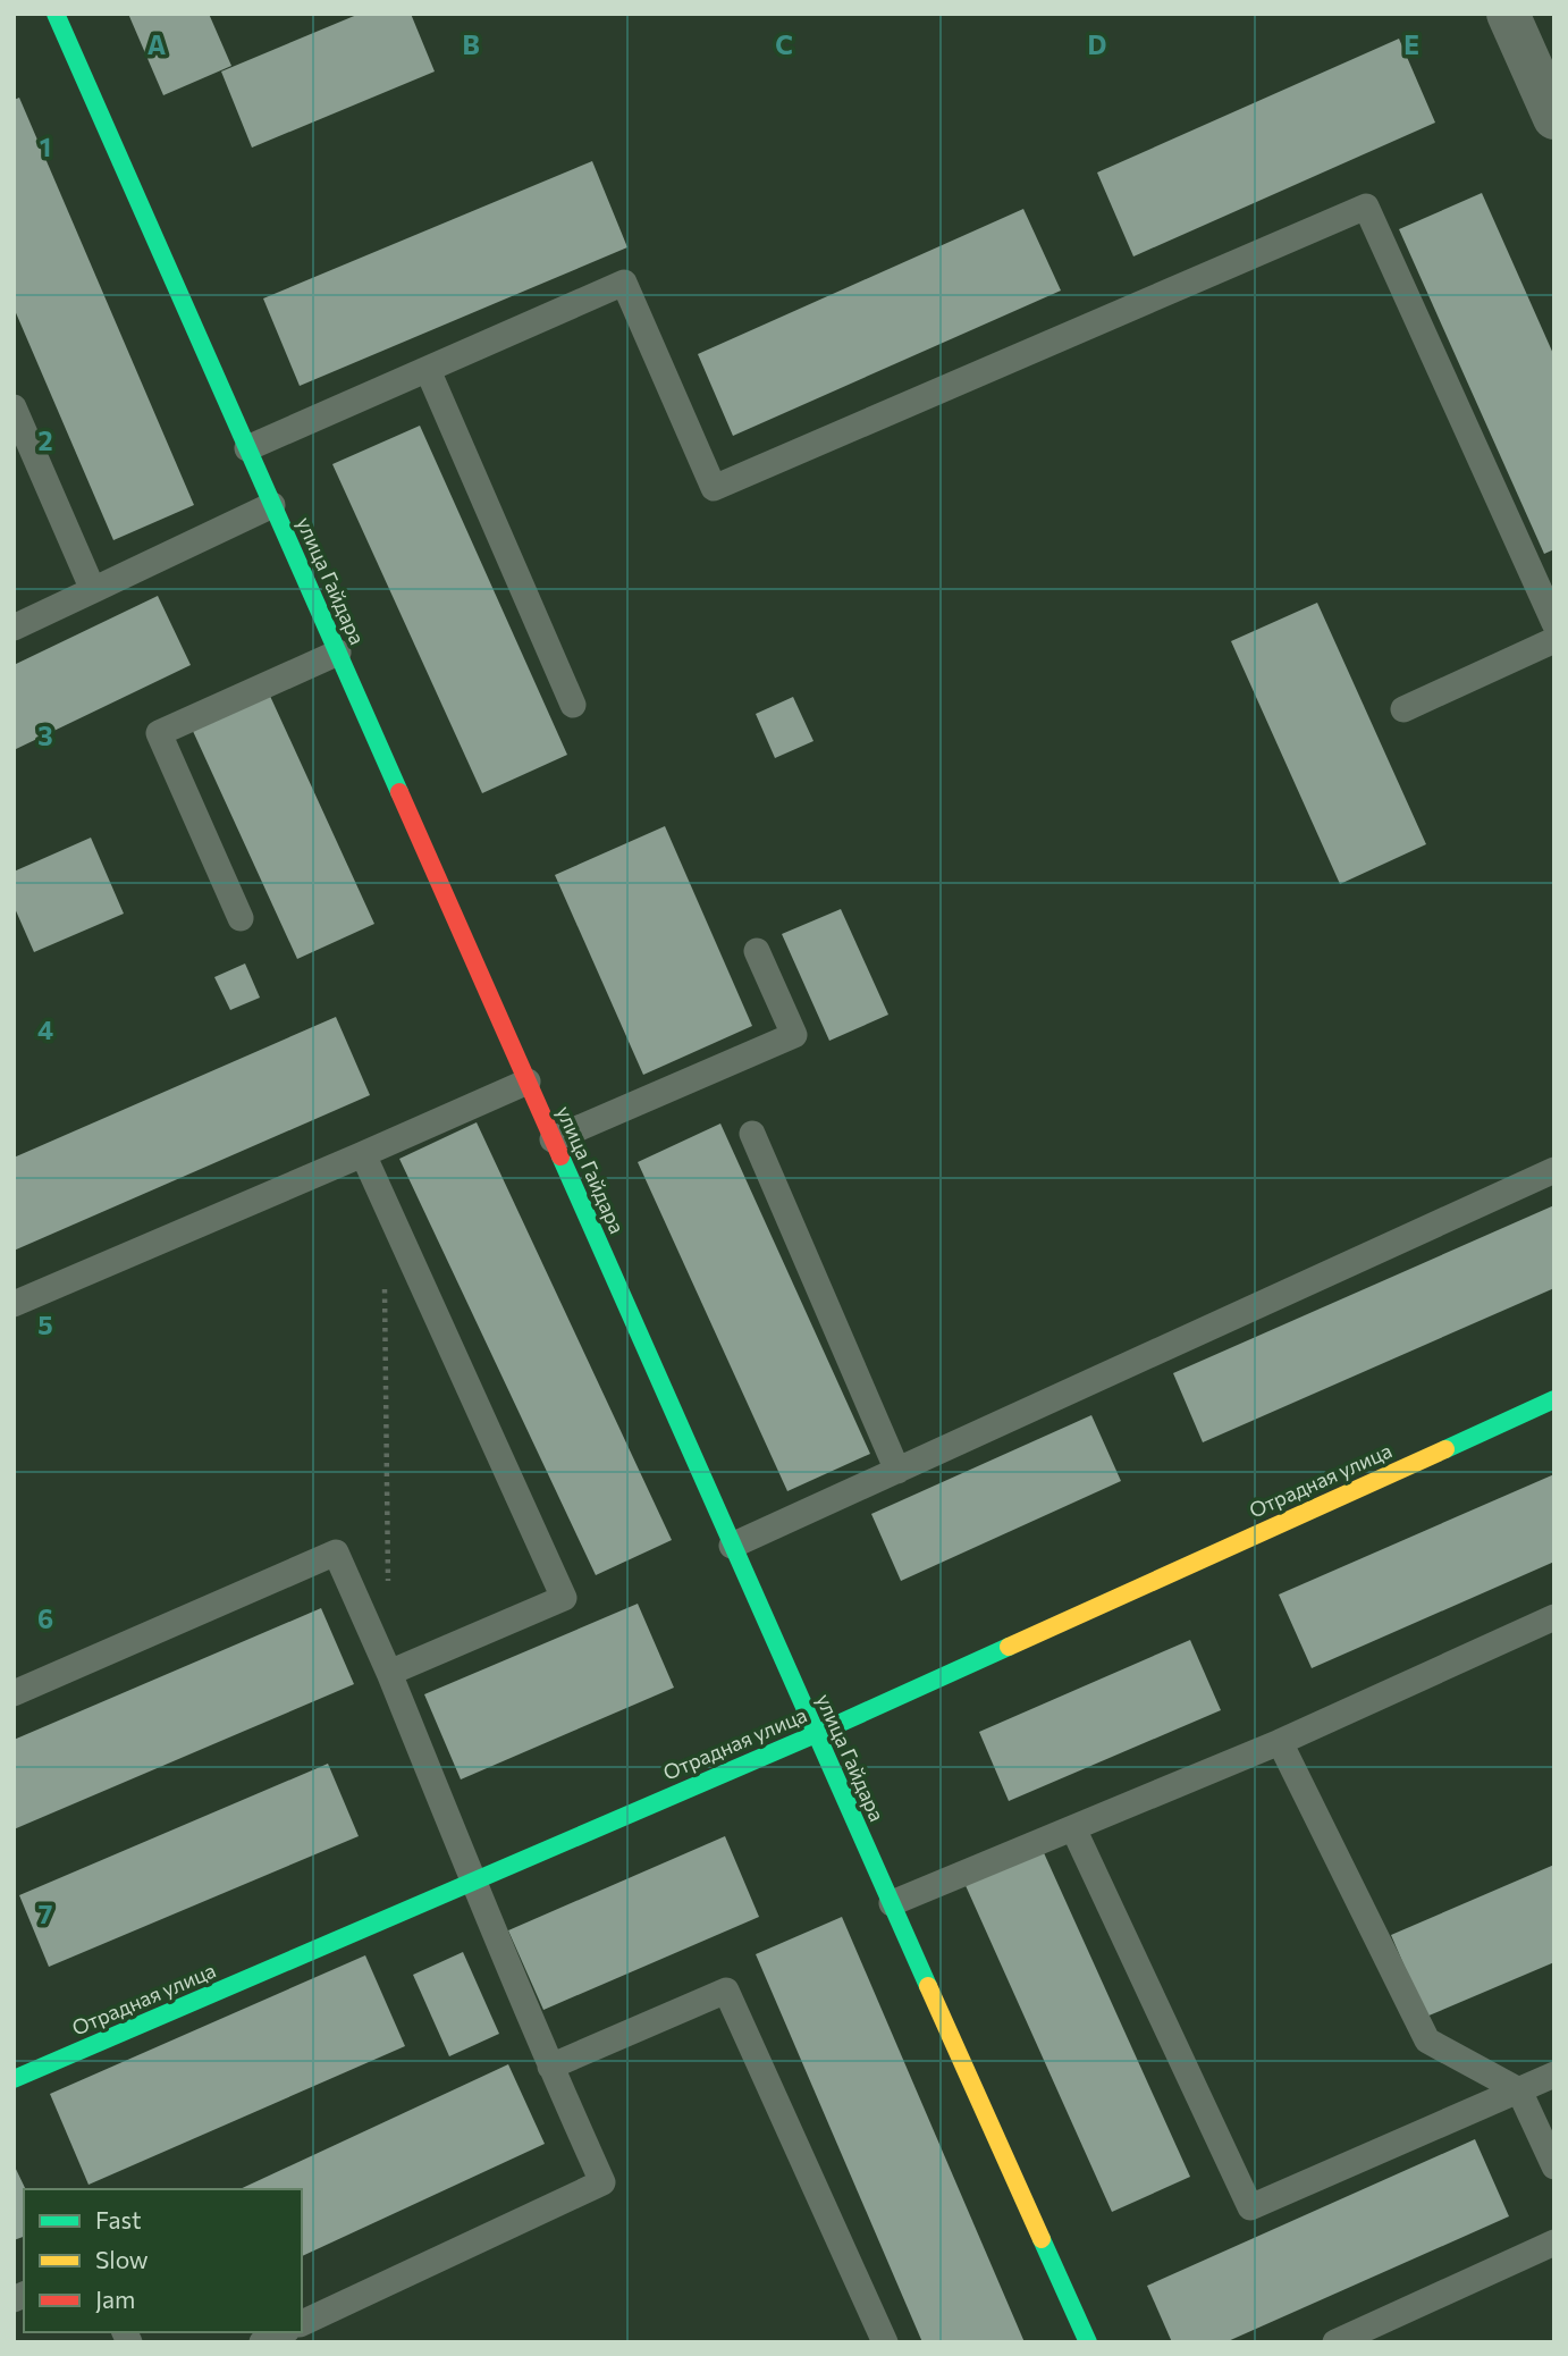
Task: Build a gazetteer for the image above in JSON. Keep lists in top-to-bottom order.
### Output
{
  "streets": {
    "street": ["улица Гайдара", "Отрадная улица"]
  },
  "crossings": [
    ["улица Гайдара", "Отрадная улица"]
  ],
  "legend": ["Fast", "Slow", "Jam"],
  "grid": {
    "columns": [
      "A",
      "B",
      "C",
      "D",
      "E"
    ],
    "rows": [
      "1",
      "2",
      "3",
      "4",
      "5",
      "6",
      "7"
    ]
  }
}
